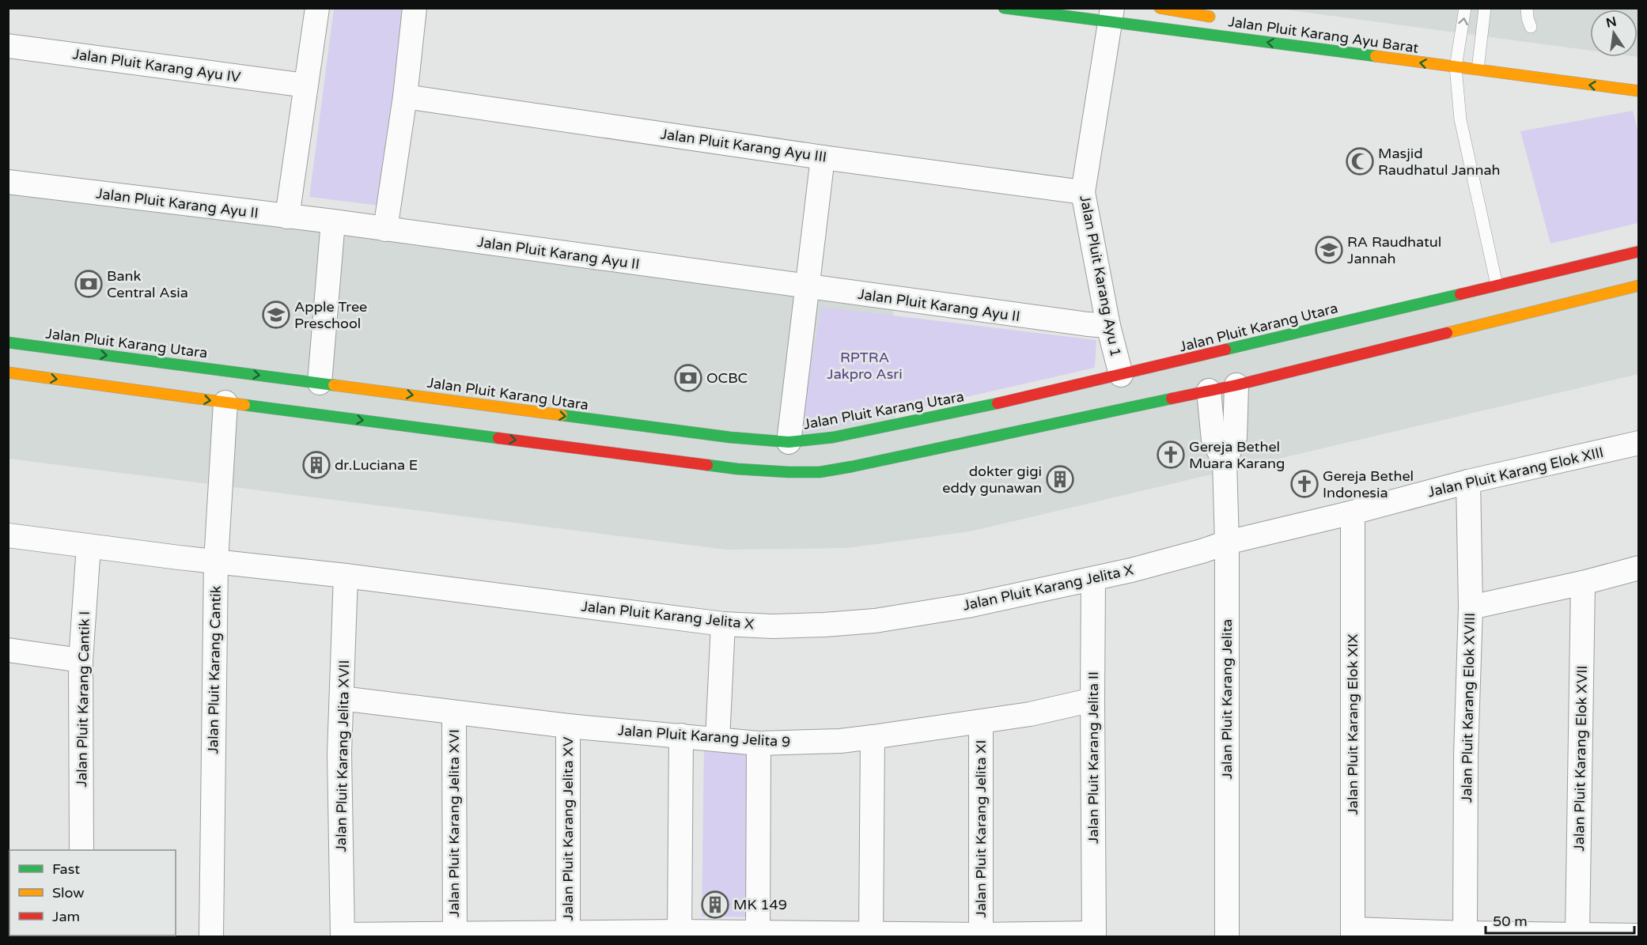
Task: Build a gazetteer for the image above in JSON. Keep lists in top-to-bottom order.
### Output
{
  "streets": {
    "street": [
      "Jalan Pluit Karang Ayu Barat",
      "Jalan Pluit Karang Ayu IV",
      "Jalan Pluit Karang Ayu III",
      "Jalan Pluit Karang Ayu II",
      "Jalan Pluit Karang Ayu 1",
      "Jalan Pluit Karang Utara",
      "Jalan Pluit Karang Elok XIII",
      "Jalan Pluit Karang Jelita X",
      "Jalan Pluit Karang Cantik",
      "Jalan Pluit Karang Cantik I",
      "Jalan Pluit Karang Jelita",
      "Jalan Pluit Karang Elok XVIII",
      "Jalan Pluit Karang Elok XIX",
      "Jalan Pluit Karang Jelita 9",
      "Jalan Pluit Karang Jelita XVII",
      "Jalan Pluit Karang Jelita II",
      "Jalan Pluit Karang Elok XVII",
      "Jalan Pluit Karang Jelita XVI",
      "Jalan Pluit Karang Jelita XV",
      "Jalan Pluit Karang Jelita XI"
    ]
  },
  "crossings": [
    ["Jalan Pluit Karang Ayu Barat", "Jalan Pluit Karang Ayu 1"],
    ["Jalan Pluit Karang Ayu III", "Jalan Pluit Karang Ayu 1"],
    ["Jalan Pluit Karang Ayu II", "Jalan Pluit Karang Ayu 1"],
    ["Jalan Pluit Karang Ayu 1", "Jalan Pluit Karang Utara"],
    ["Jalan Pluit Karang Elok XIII", "Jalan Pluit Karang Jelita X"],
    ["Jalan Pluit Karang Elok XIII", "Jalan Pluit Karang Jelita"],
    ["Jalan Pluit Karang Elok XIII", "Jalan Pluit Karang Elok XVIII"],
    ["Jalan Pluit Karang Elok XIII", "Jalan Pluit Karang Elok XIX"],
    ["Jalan Pluit Karang Jelita X", "Jalan Pluit Karang Cantik"],
    ["Jalan Pluit Karang Jelita X", "Jalan Pluit Karang Cantik I"],
    ["Jalan Pluit Karang Jelita X", "Jalan Pluit Karang Jelita"],
    ["Jalan Pluit Karang Jelita X", "Jalan Pluit Karang Jelita XVII"],
    ["Jalan Pluit Karang Jelita X", "Jalan Pluit Karang Jelita II"],
    ["Jalan Pluit Karang Jelita 9", "Jalan Pluit Karang Jelita XVII"],
    ["Jalan Pluit Karang Jelita 9", "Jalan Pluit Karang Jelita II"],
    ["Jalan Pluit Karang Jelita 9", "Jalan Pluit Karang Jelita XVI"],
    ["Jalan Pluit Karang Jelita 9", "Jalan Pluit Karang Jelita XV"],
    ["Jalan Pluit Karang Jelita 9", "Jalan Pluit Karang Jelita XI"]
  ],
  "one_way": ["Jalan Pluit Karang Ayu Barat"],
  "parks": ["RPTRA Jakpro Asri"],
  "places": {
    "mosque": ["Masjid Raudhatul Jannah"],
    "school or university": ["RA Raudhatul Jannah", "Apple Tree Preschool"],
    "bank": ["Bank Central Asia", "OCBC"],
    "church": ["Gereja Bethel Muara Karang", "Gereja Bethel Indonesia"],
    "building": ["dr.Luciana E", "dokter gigi eddy gunawan", "MK 149"]
  },
  "legend": ["Fast", "Slow", "Jam"],
  "scale_bar": "50 m",
  "north": "top"
}
